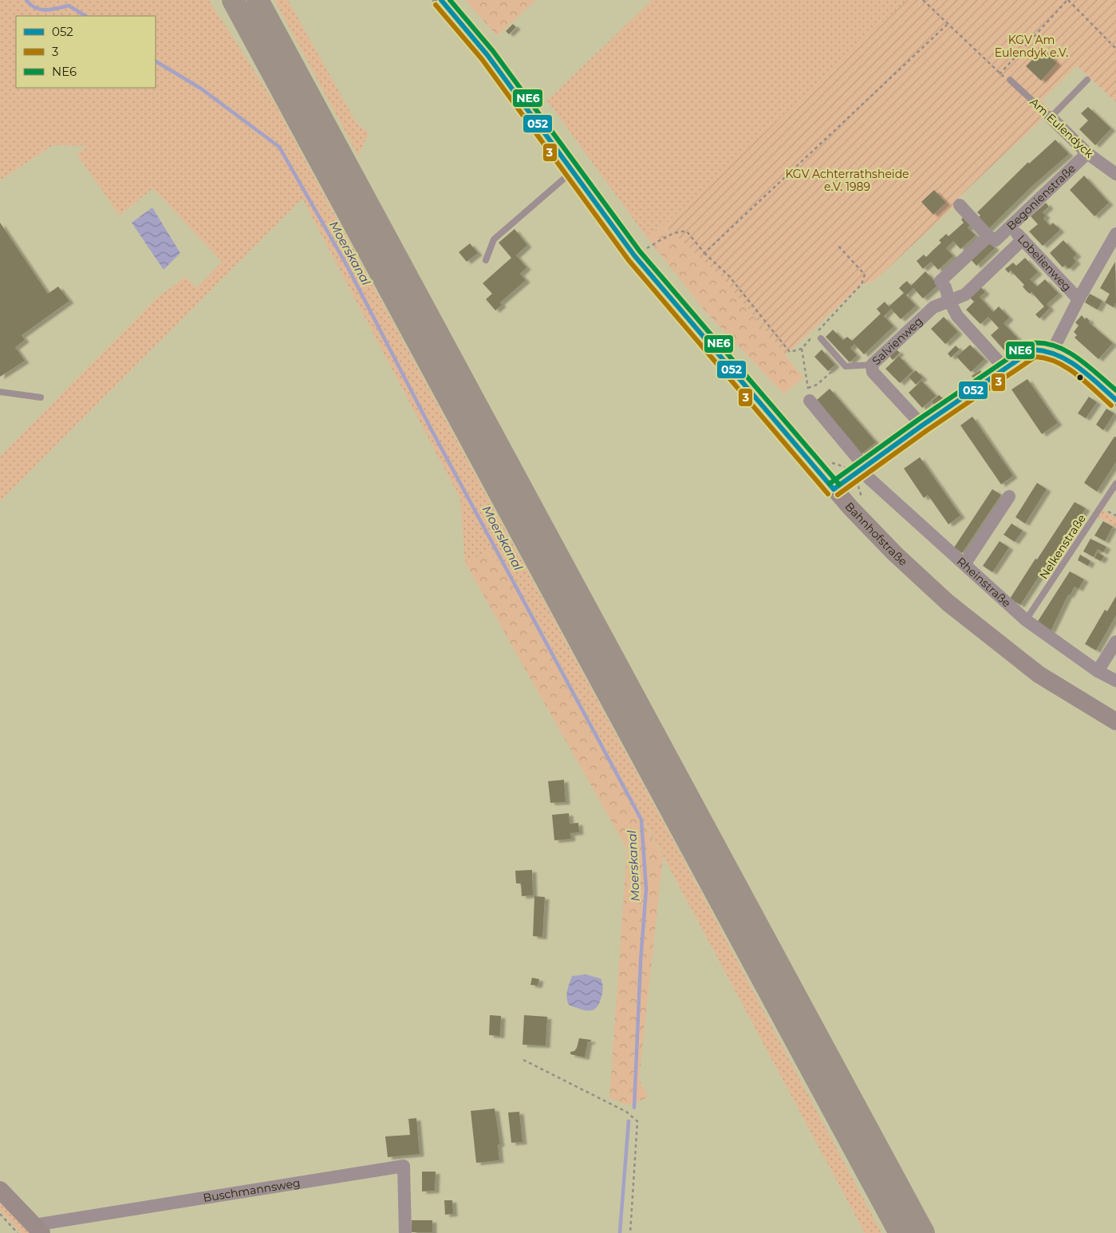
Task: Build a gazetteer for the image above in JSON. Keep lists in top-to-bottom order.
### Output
{
  "streets": {
    "main road": ["Bahnhofstraße"],
    "street": [
      "Am Eulendyck",
      "Begonienstraße",
      "Lobelienweg",
      "Salvienweg",
      "Rheinstraße",
      "Buschmannsweg"
    ],
    "lane": ["Nelkenstraße"]
  },
  "crossings": [
    ["Am Eulendyck", "Begonienstraße"],
    ["Begonienstraße", "Lobelienweg"],
    ["Lobelienweg", "Salvienweg"],
    ["Nelkenstraße", "Rheinstraße"]
  ],
  "water": ["Moerskanal"],
  "parks": ["KGV Am Eulendyk e.V.", "KGV Achterrathsheide e.V. 1989"],
  "lines": ["transit line 052", "transit line NE6", "transit line 3"],
  "legend": ["052", "3", "NE6"]
}
